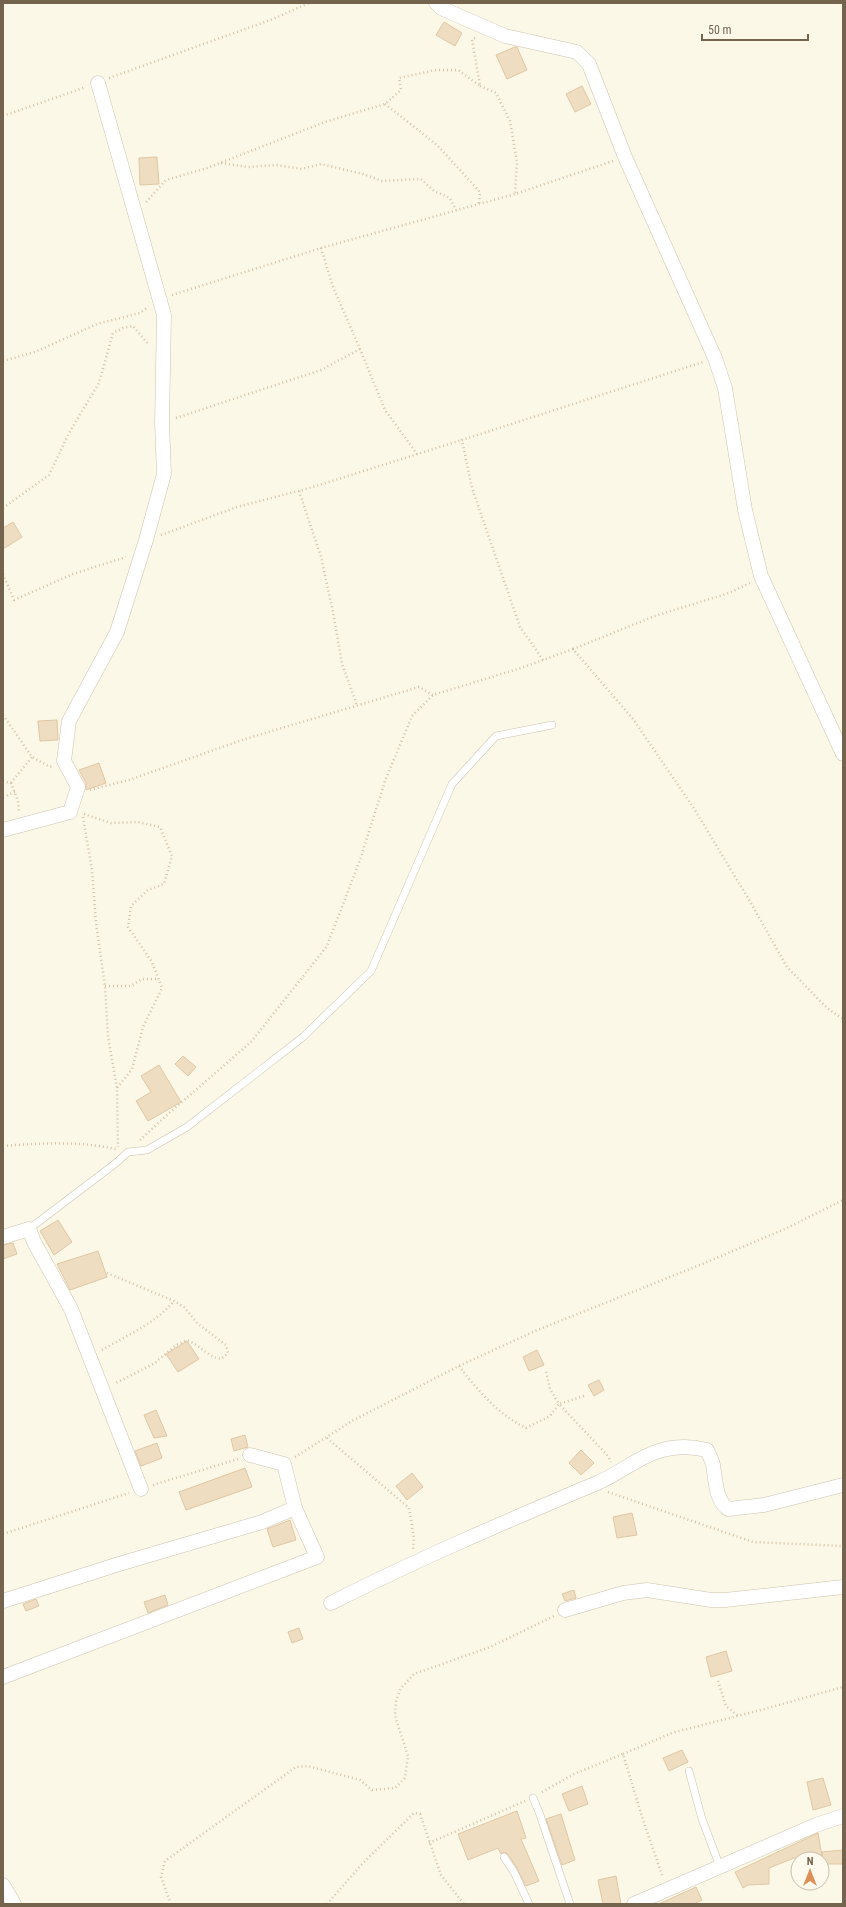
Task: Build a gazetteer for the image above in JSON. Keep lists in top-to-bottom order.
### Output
{
  "scale_bar": "50 m",
  "north": "top"
}
